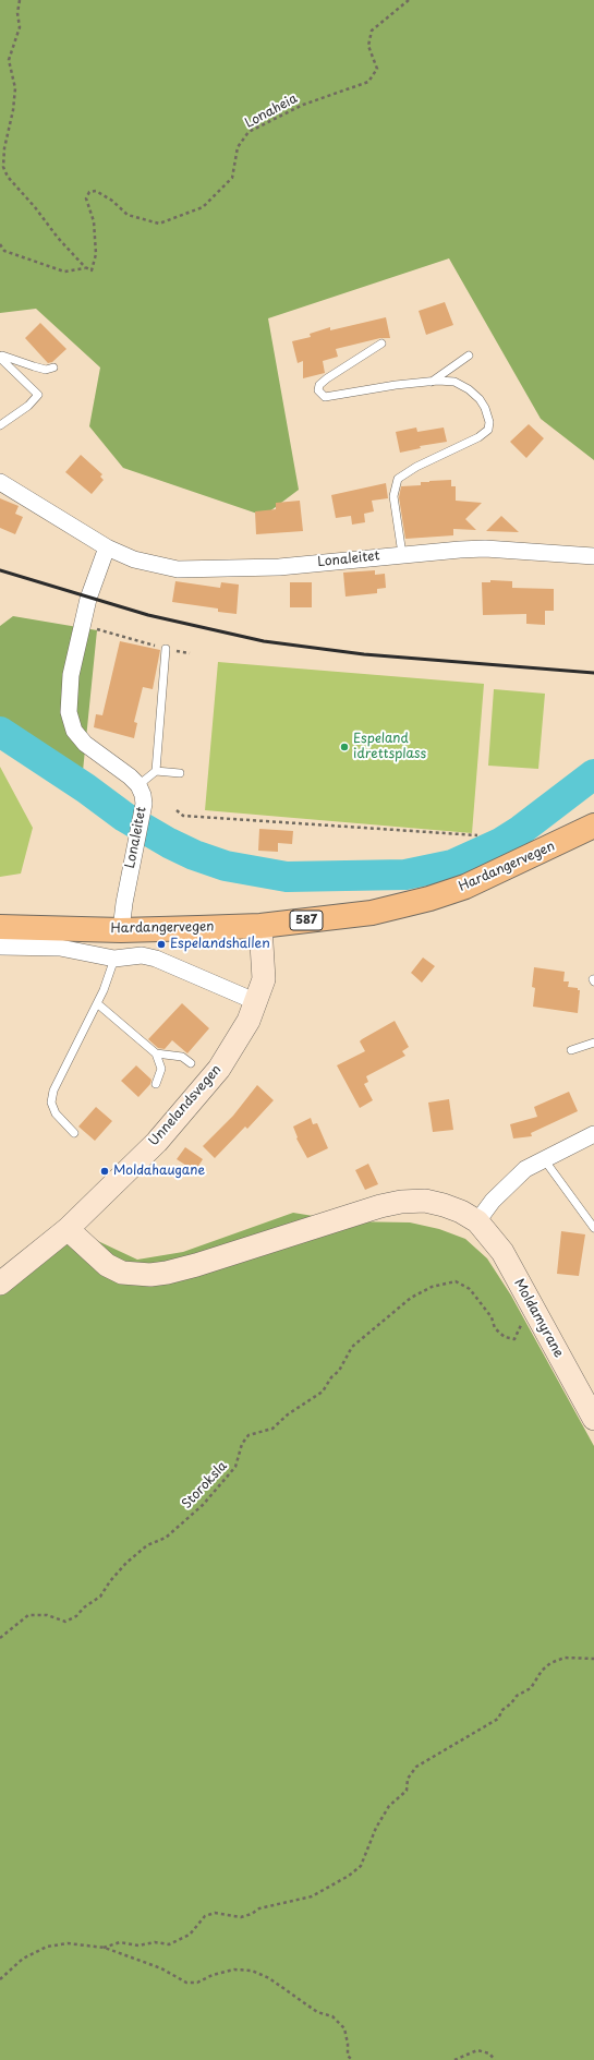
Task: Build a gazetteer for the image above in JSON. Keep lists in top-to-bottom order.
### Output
{
  "streets": {
    "main road": ["Hardangervegen", "587"],
    "street": ["Lonaleitet", "Unnelandsvegen", "Moldamyrane"],
    "path": ["Lonaheia", "Storoksla"]
  },
  "crossings": [
    ["Lonaleitet", "Hardangervegen"],
    ["Hardangervegen", "Unnelandsvegen"],
    ["Moldamyrane", "Storoksla"]
  ],
  "places": ["Espeland idrettsplass", "Espelandshallen", "Moldahaugane"]
}
